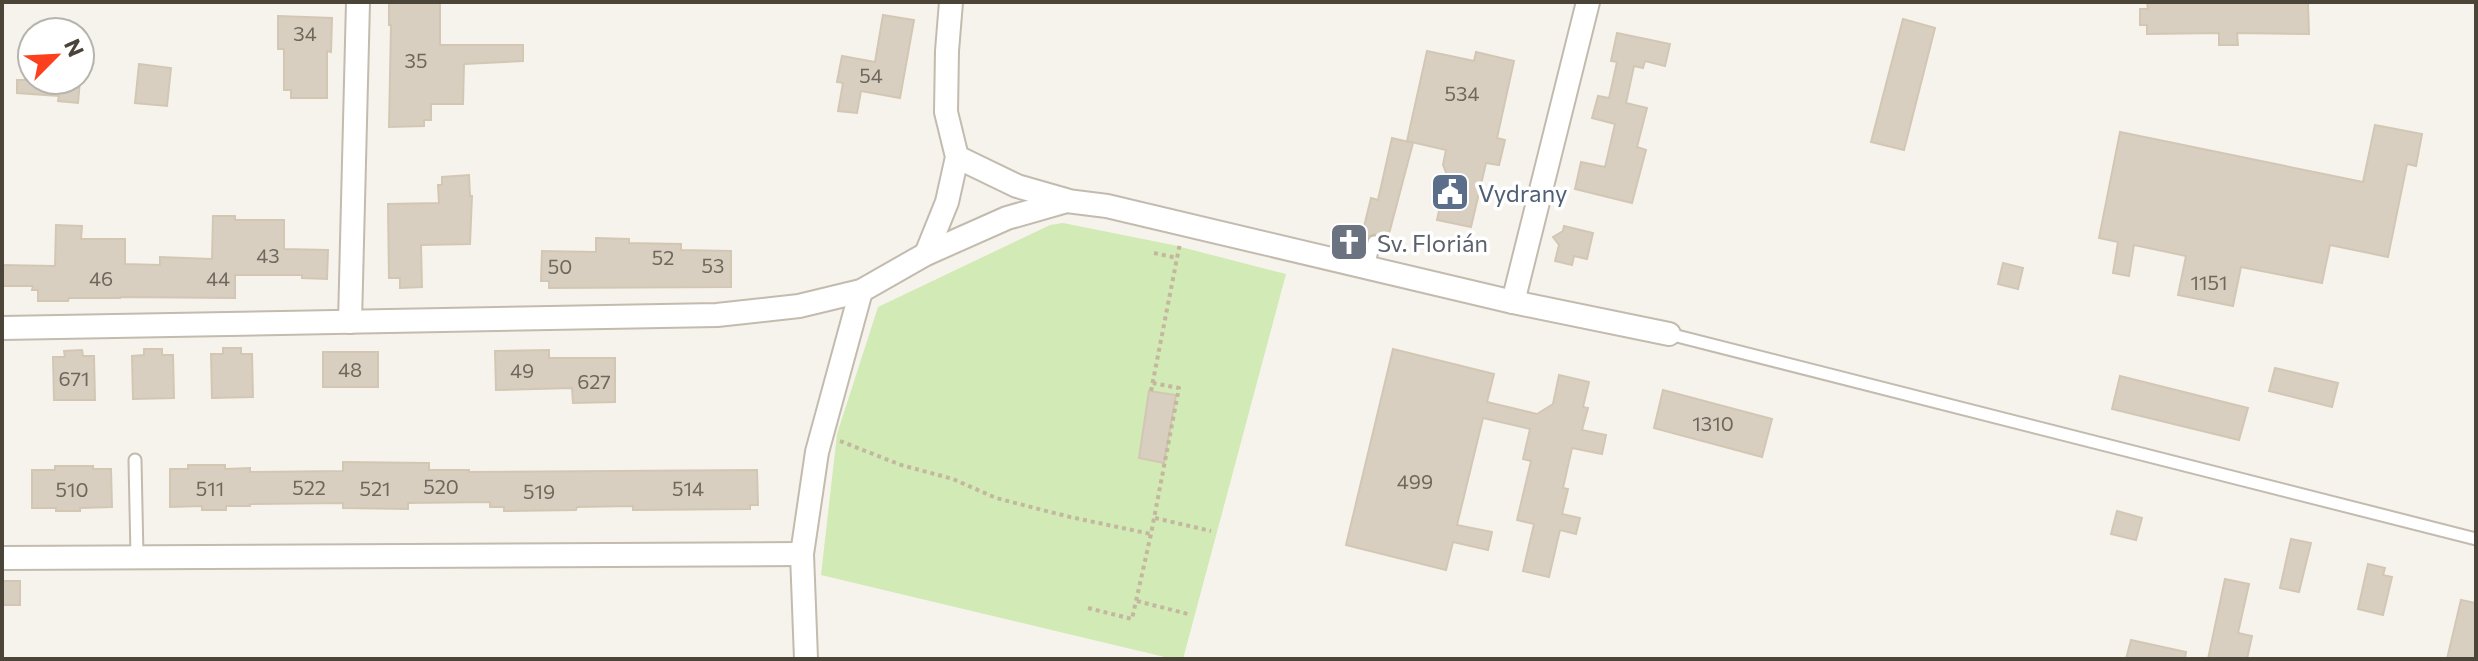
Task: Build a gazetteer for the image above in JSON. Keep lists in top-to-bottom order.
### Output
{
  "places": {
    "public building": ["Vydrany"],
    "church": ["Sv. Florián"]
  },
  "house_numbers": [
    "34",
    "35",
    "54",
    "534",
    "43",
    "52",
    "53",
    "50",
    "46",
    "44",
    "1151",
    "48",
    "49",
    "671",
    "627",
    "1310",
    "499",
    "520",
    "522",
    "511",
    "521",
    "514",
    "510",
    "519"
  ],
  "north": "top right"
}
